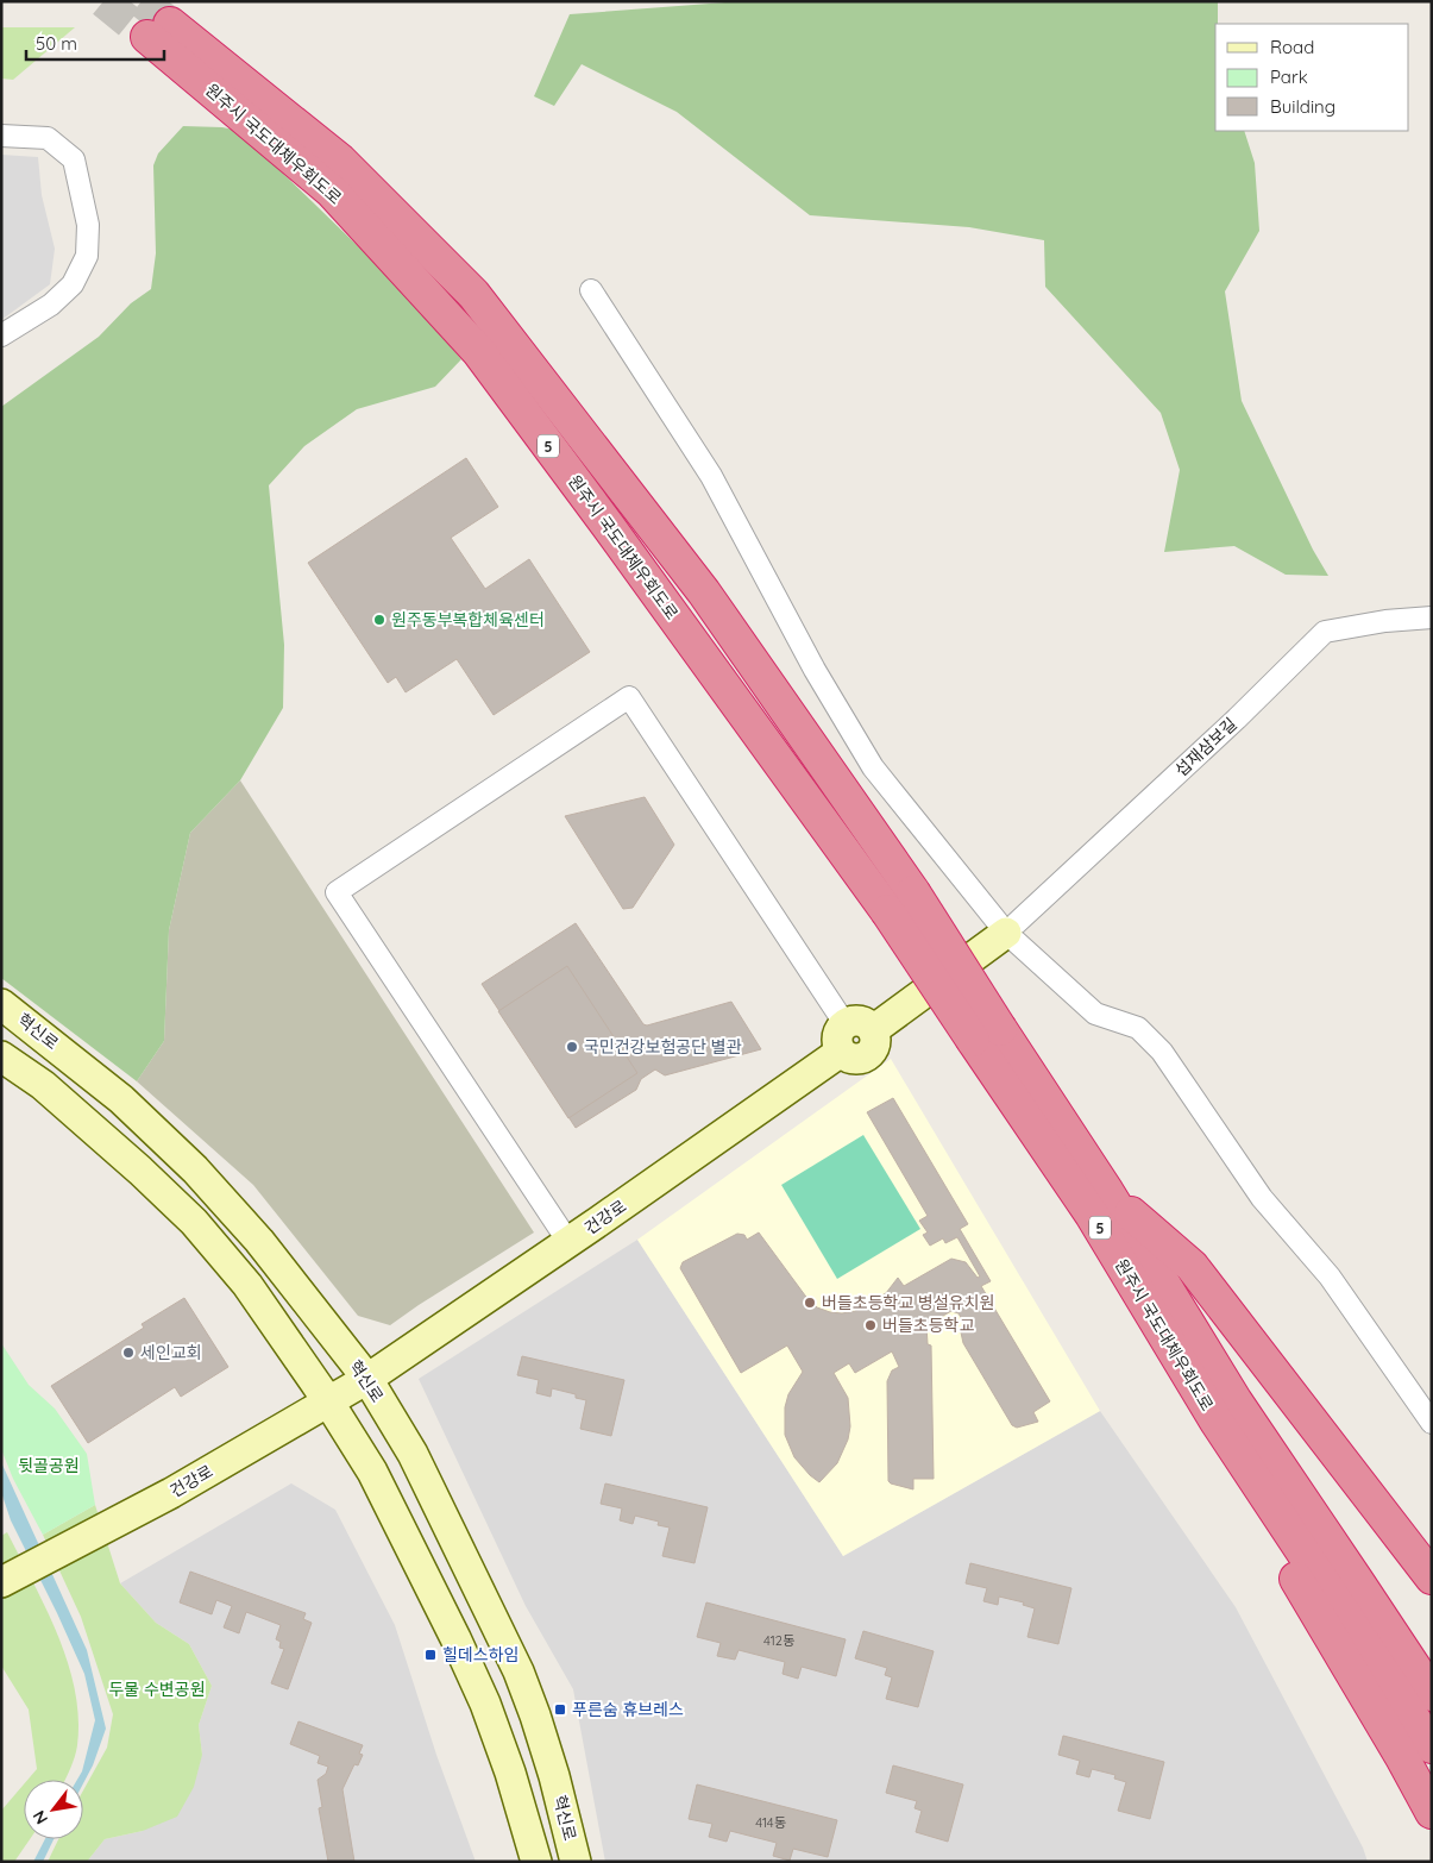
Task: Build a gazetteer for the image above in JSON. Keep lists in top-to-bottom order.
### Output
{
  "streets": {
    "highway": ["원주시 국도대체우회도로", "5"],
    "street": ["섭재삼보길", "혁신로", "건강로"]
  },
  "crossings": [
    ["원주시 국도대체우회도로", "5"],
    ["섭재삼보길", "건강로"],
    ["혁신로", "건강로"]
  ],
  "parks": ["뒷골공원", "두물 수변공원"],
  "places": {
    "other": [
      "원주동부복합체육센터",
      "국민건강보험공단 별관",
      "버들초등학교 병설유치원",
      "버들초등학교",
      "세인교회"
    ],
    "transit": ["힐데스하임", "푸른숨 휴브레스"]
  },
  "house_numbers": ["412동", "414동"],
  "legend": ["Road", "Park", "Building"],
  "scale_bar": "50 m",
  "north": "bottom left"
}
